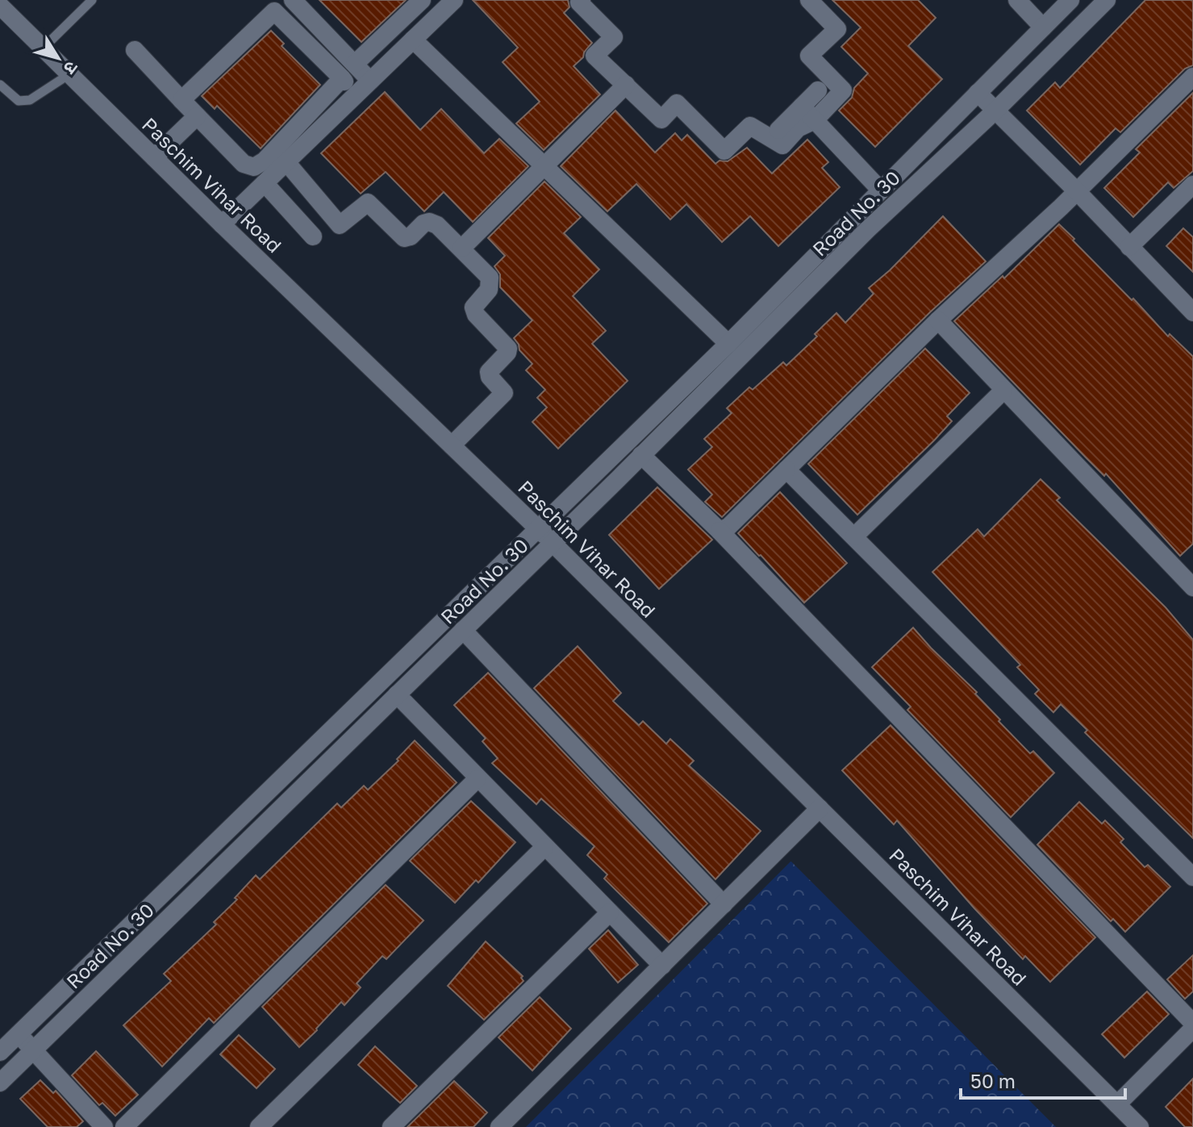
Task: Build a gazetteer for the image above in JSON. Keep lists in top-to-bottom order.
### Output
{
  "streets": {
    "street": ["Paschim Vihar Road", "Road No. 30"]
  },
  "crossings": [
    ["Paschim Vihar Road", "Road No. 30"]
  ],
  "scale_bar": "50 m",
  "north": "bottom right"
}
